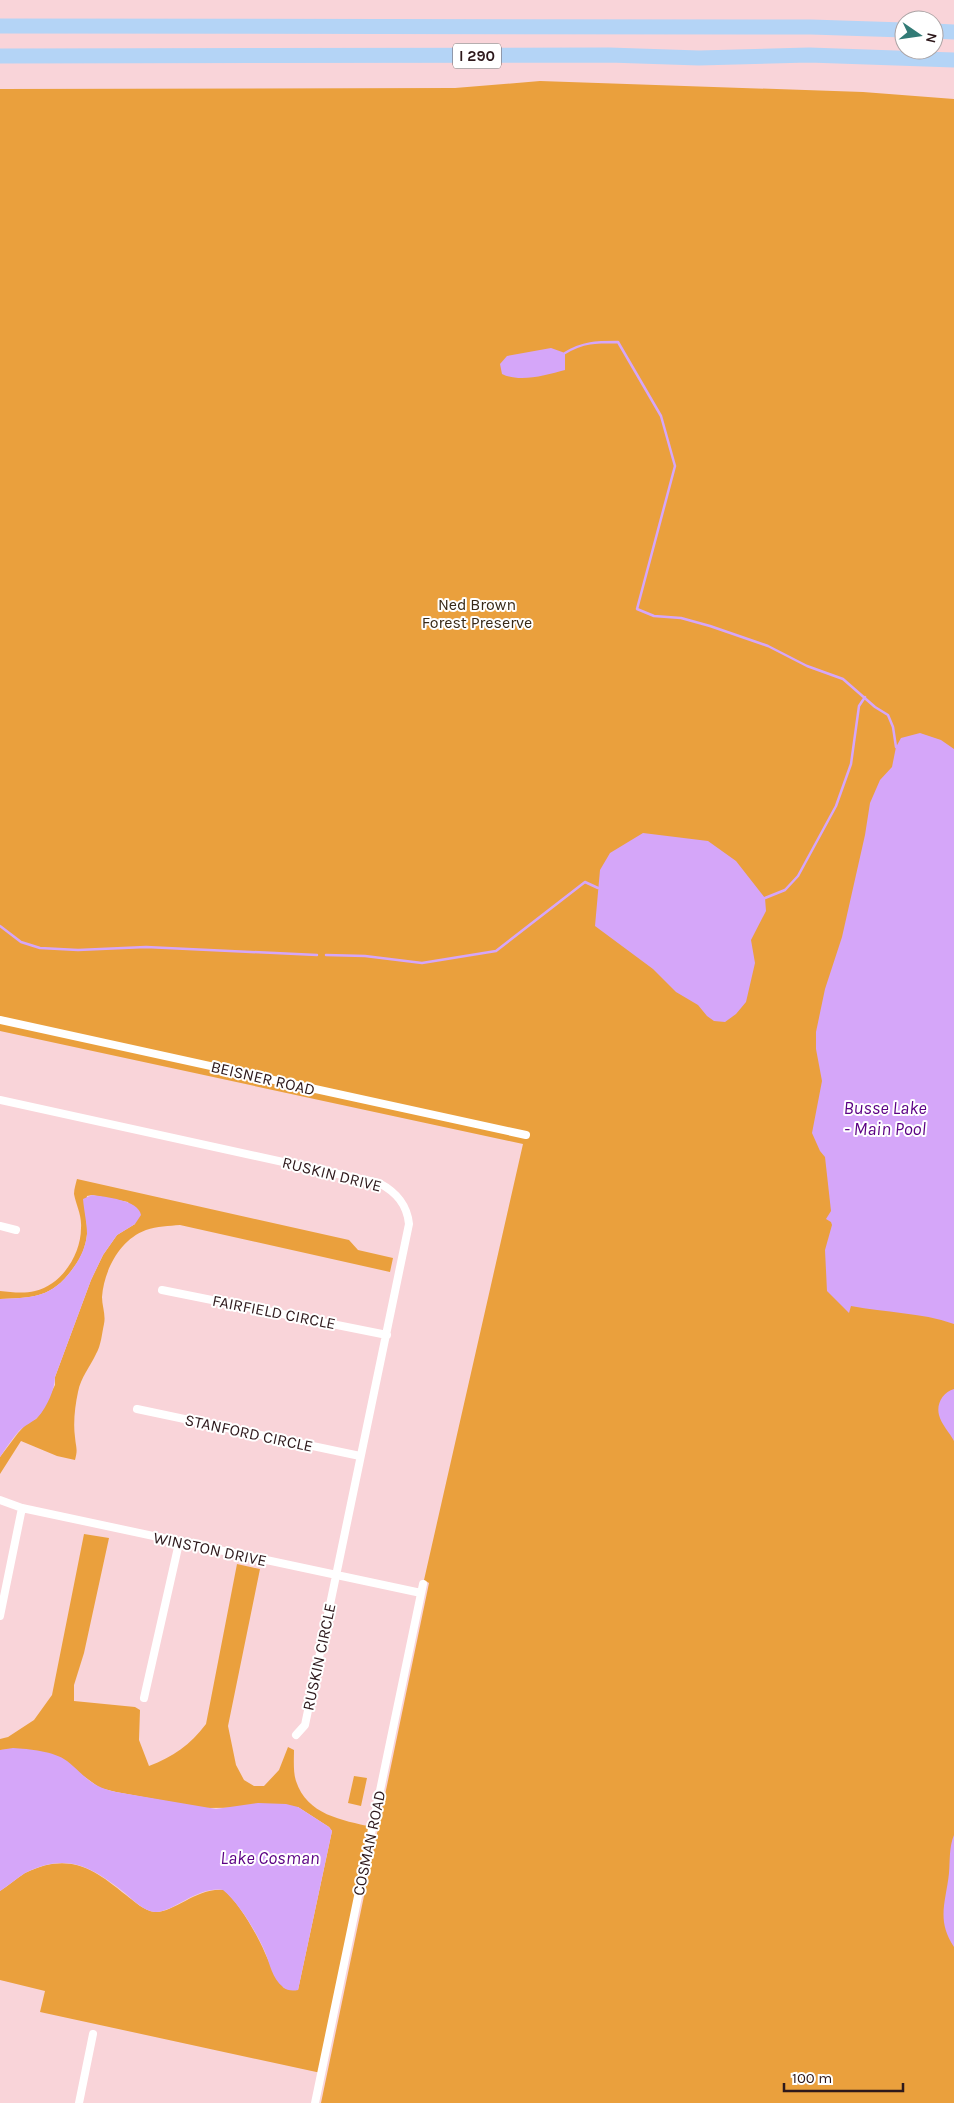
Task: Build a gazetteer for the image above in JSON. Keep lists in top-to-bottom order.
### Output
{
  "streets": {
    "highway": ["I 290"],
    "street": [
      "BEISNER ROAD",
      "RUSKIN DRIVE",
      "FAIRFIELD CIRCLE",
      "STANFORD CIRCLE",
      "WINSTON DRIVE",
      "RUSKIN CIRCLE",
      "COSMAN ROAD"
    ]
  },
  "crossings": [
    ["RUSKIN DRIVE", "FAIRFIELD CIRCLE"],
    ["RUSKIN DRIVE", "STANFORD CIRCLE"],
    ["RUSKIN DRIVE", "WINSTON DRIVE"],
    ["RUSKIN DRIVE", "RUSKIN CIRCLE"],
    ["WINSTON DRIVE", "RUSKIN CIRCLE"],
    ["WINSTON DRIVE", "COSMAN ROAD"]
  ],
  "water": ["Busse Lake - Main Pool", "Lake Cosman"],
  "parks": ["Ned Brown Forest Preserve"],
  "scale_bar": "100 m",
  "north": "right"
}
